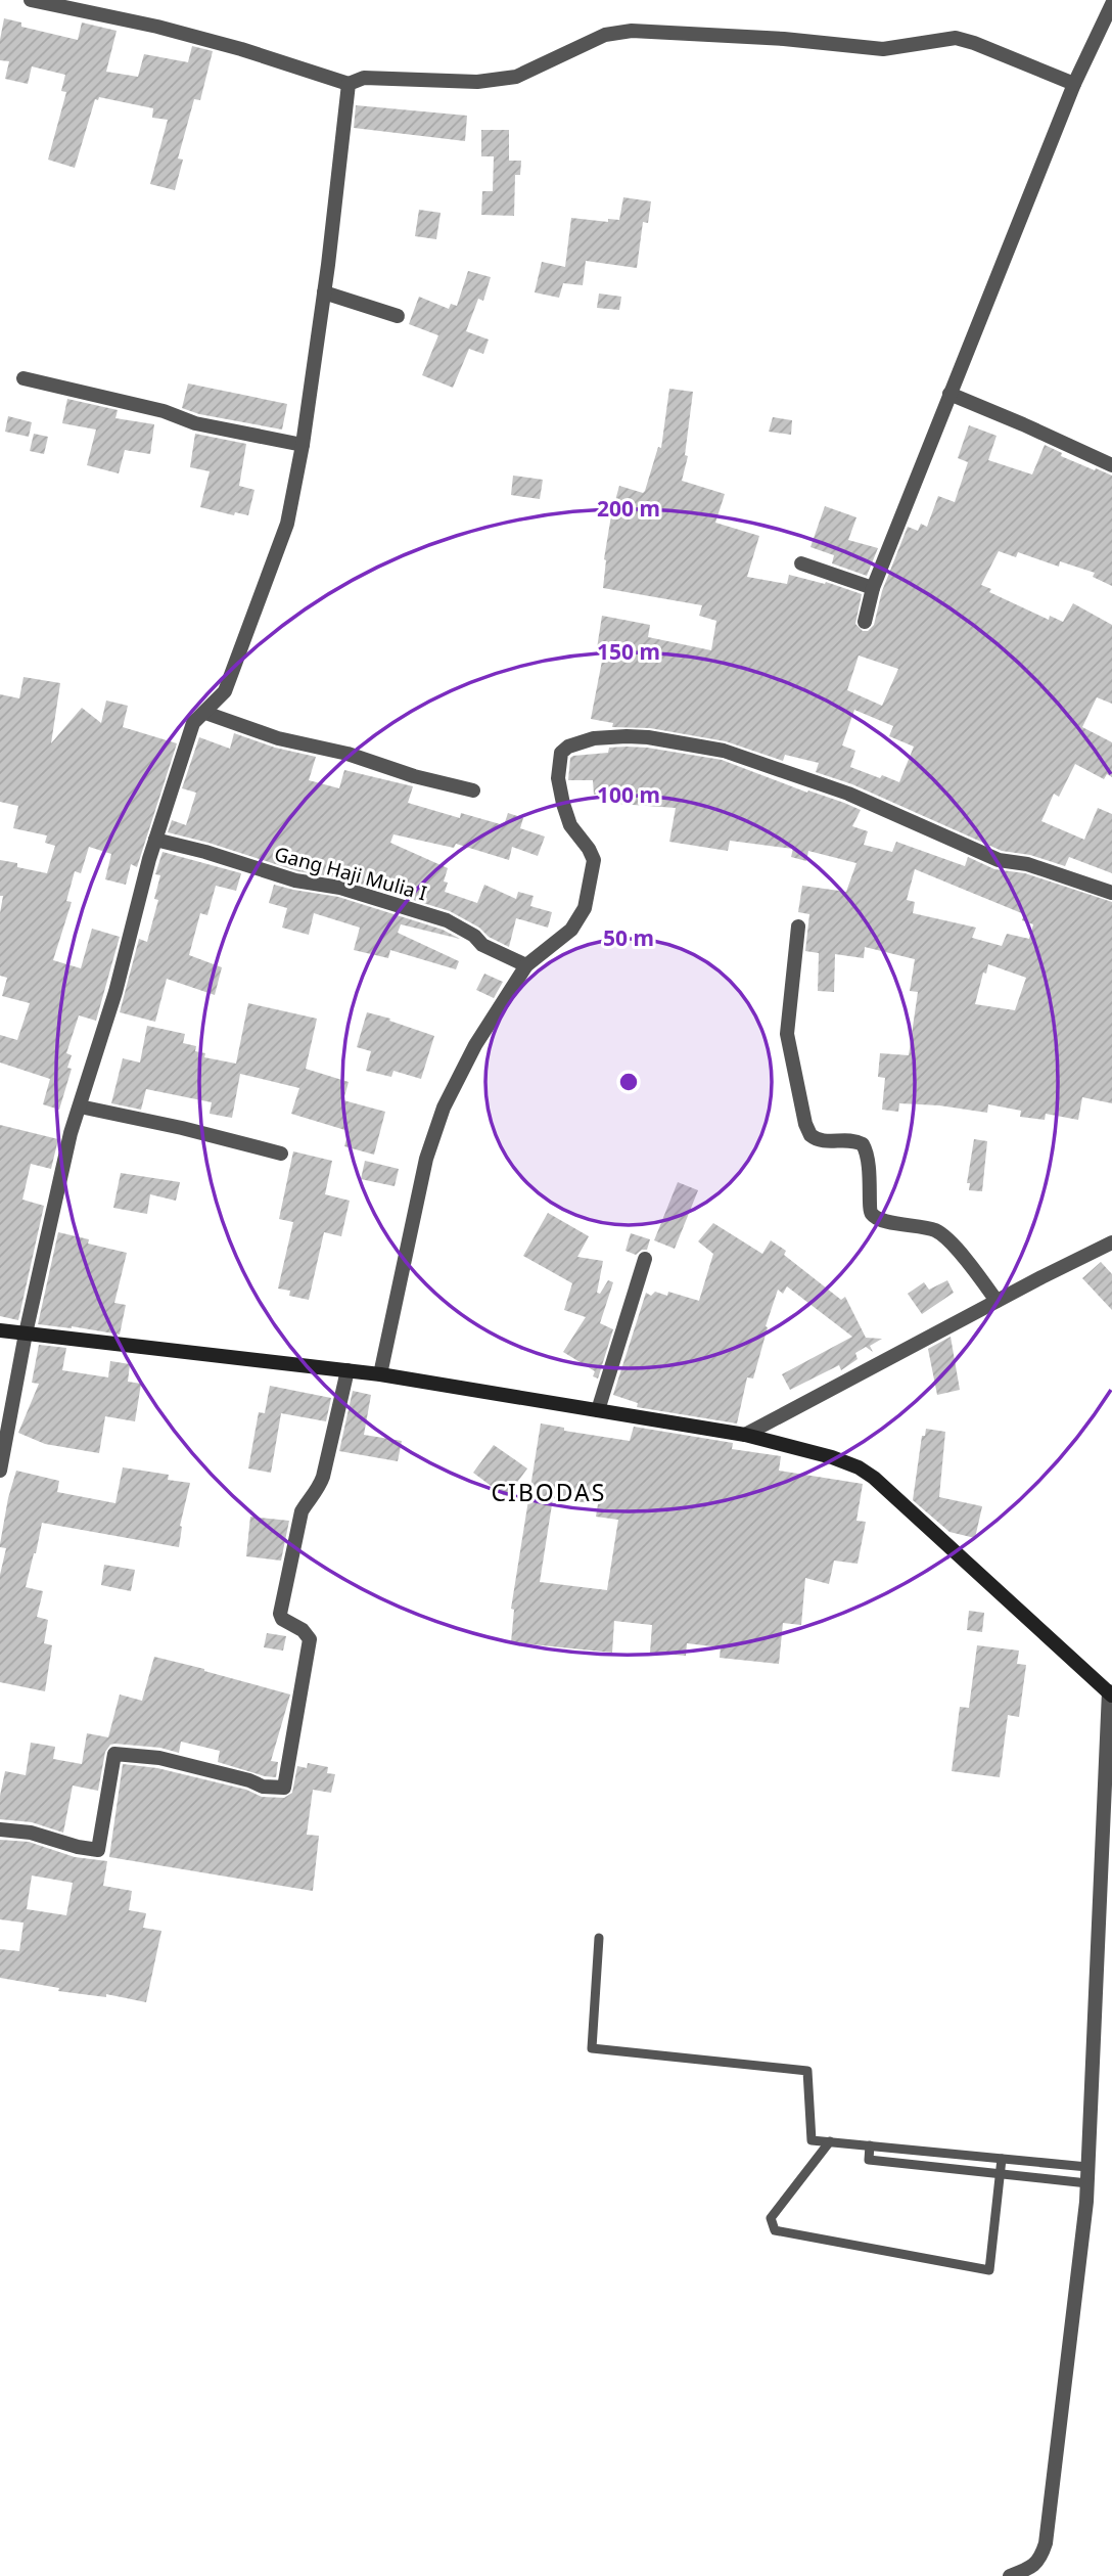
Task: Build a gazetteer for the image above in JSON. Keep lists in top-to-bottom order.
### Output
{
  "streets": {
    "street": ["Gang Haji Mulia I"]
  },
  "districts": ["CIBODAS"],
  "rings": [
    "200 m",
    "150 m",
    "100 m",
    "50 m"
  ]
}
